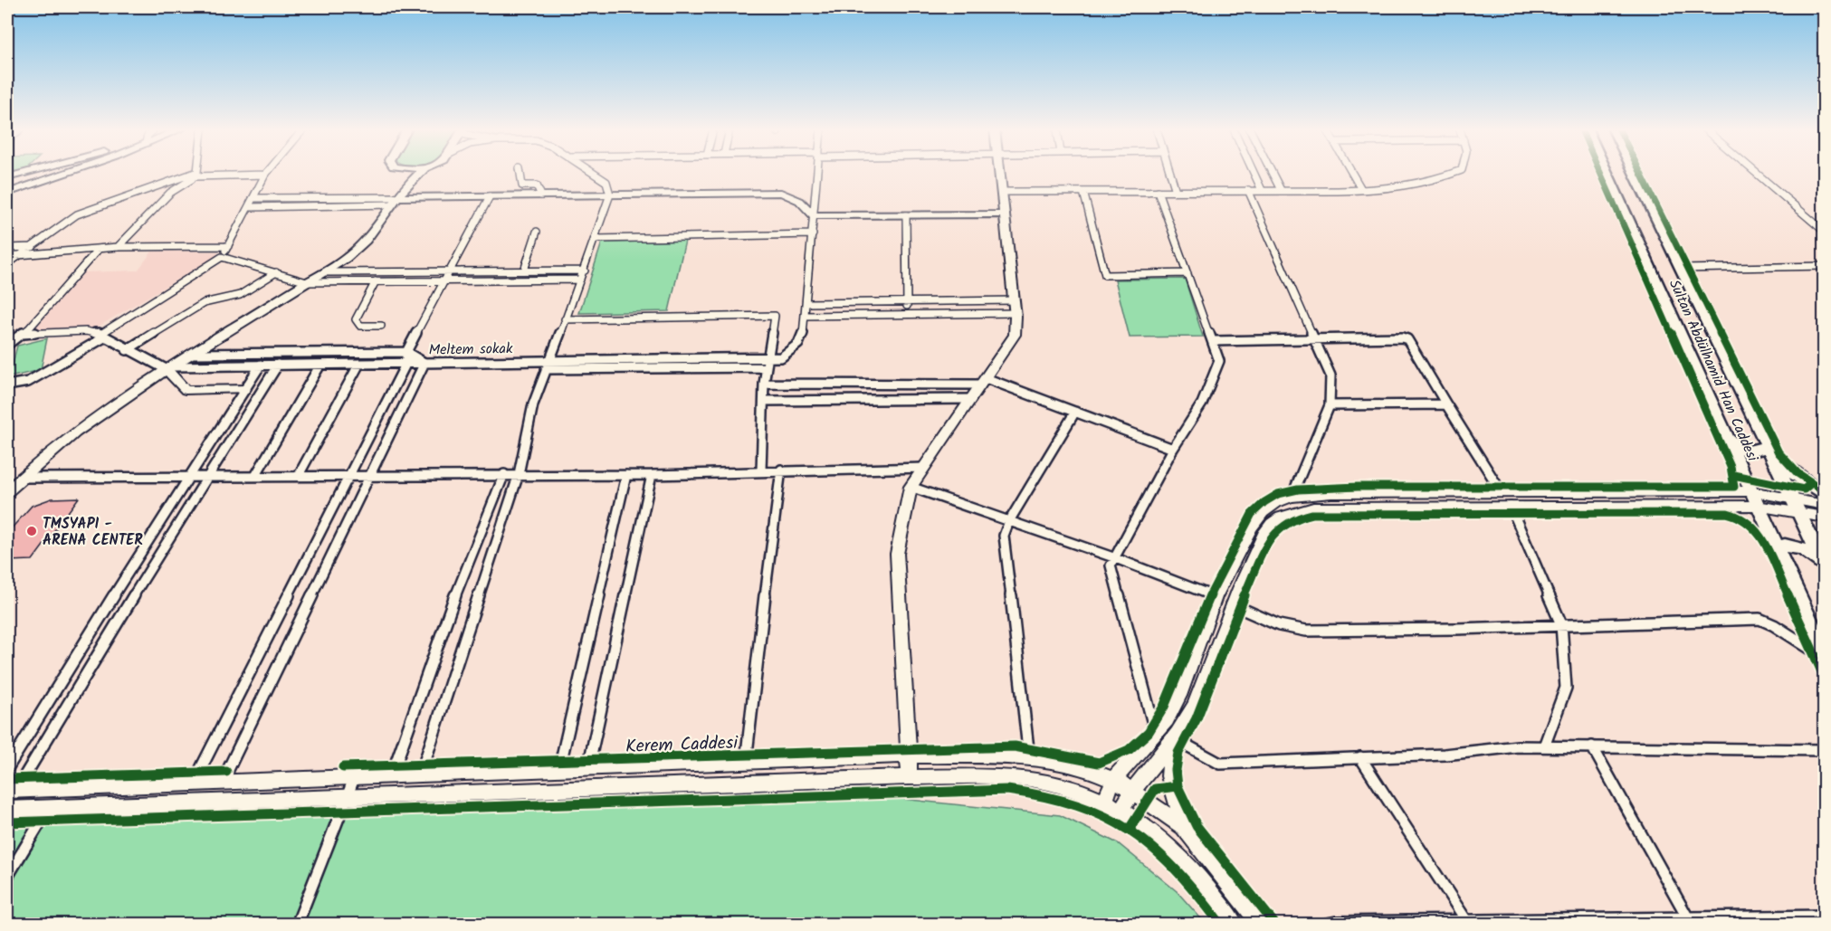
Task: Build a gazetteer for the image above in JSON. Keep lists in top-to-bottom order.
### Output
{
  "streets": {
    "main road": ["Sultan Abdülhamid Han Caddesi"],
    "street": ["Meltem sokak", "Kerem Caddesi"]
  },
  "places": ["TMSYAPI - ARENA CENTER"]
}
